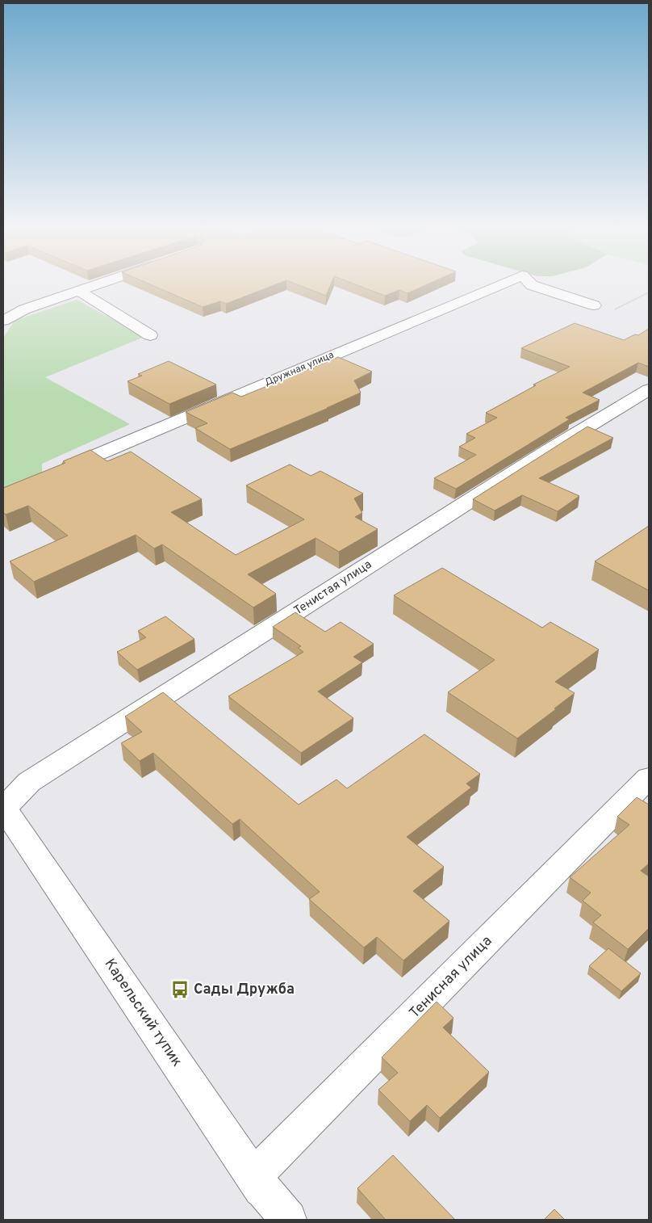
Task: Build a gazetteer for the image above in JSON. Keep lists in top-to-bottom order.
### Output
{
  "streets": {
    "street": [
      "Дружная улица",
      "Тенистая улица",
      "Тенисная улица",
      "Карельский тупик"
    ]
  },
  "crossings": [
    ["Тенистая улица", "Карельский тупик"],
    ["Тенисная улица", "Карельский тупик"]
  ],
  "places": {
    "bus stop": ["Сады Дружба"]
  }
}
